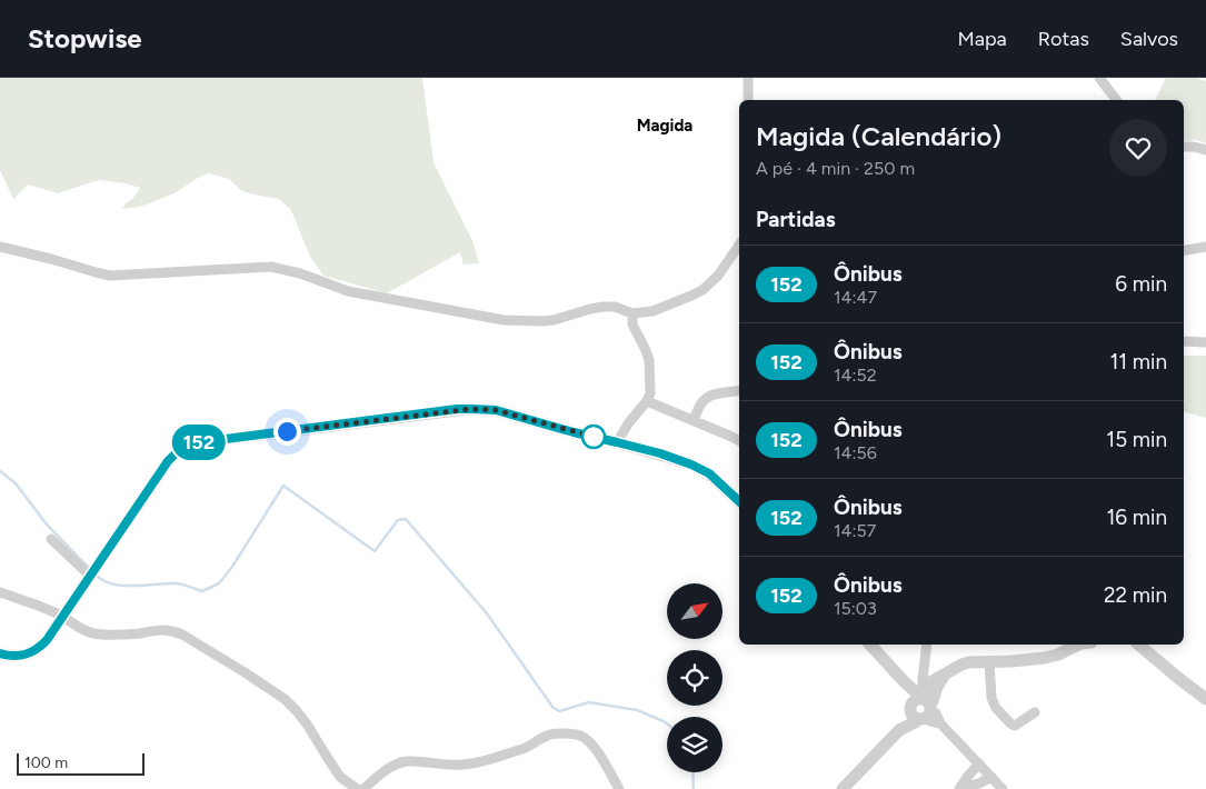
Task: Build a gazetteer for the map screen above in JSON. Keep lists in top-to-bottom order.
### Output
{
  "districts": ["Magida"],
  "lines": ["bus line 152"],
  "scale_bar": "100 m",
  "north": "top right",
  "page": {
    "header": "Stopwise",
    "nav": ["Mapa", "Rotas", "Salvos"],
    "on_map": "152",
    "heading": [
      ["Magida (Calendário)", "A pé · 4 min · 250 m"],
      "Partidas"
    ],
    "list": [
      {
        "mark": "152",
        "name": "Ônibus",
        "note": "14:47",
        "value": "6 min"
      },
      {
        "mark": "152",
        "name": "Ônibus",
        "note": "14:52",
        "value": "11 min"
      },
      {
        "mark": "152",
        "name": "Ônibus",
        "note": "14:56",
        "value": "15 min"
      },
      {
        "mark": "152",
        "name": "Ônibus",
        "note": "14:57",
        "value": "16 min"
      },
      {
        "mark": "152",
        "name": "Ônibus",
        "note": "15:03",
        "value": "22 min"
      }
    ],
    "scale": "100 m"
  }
}
